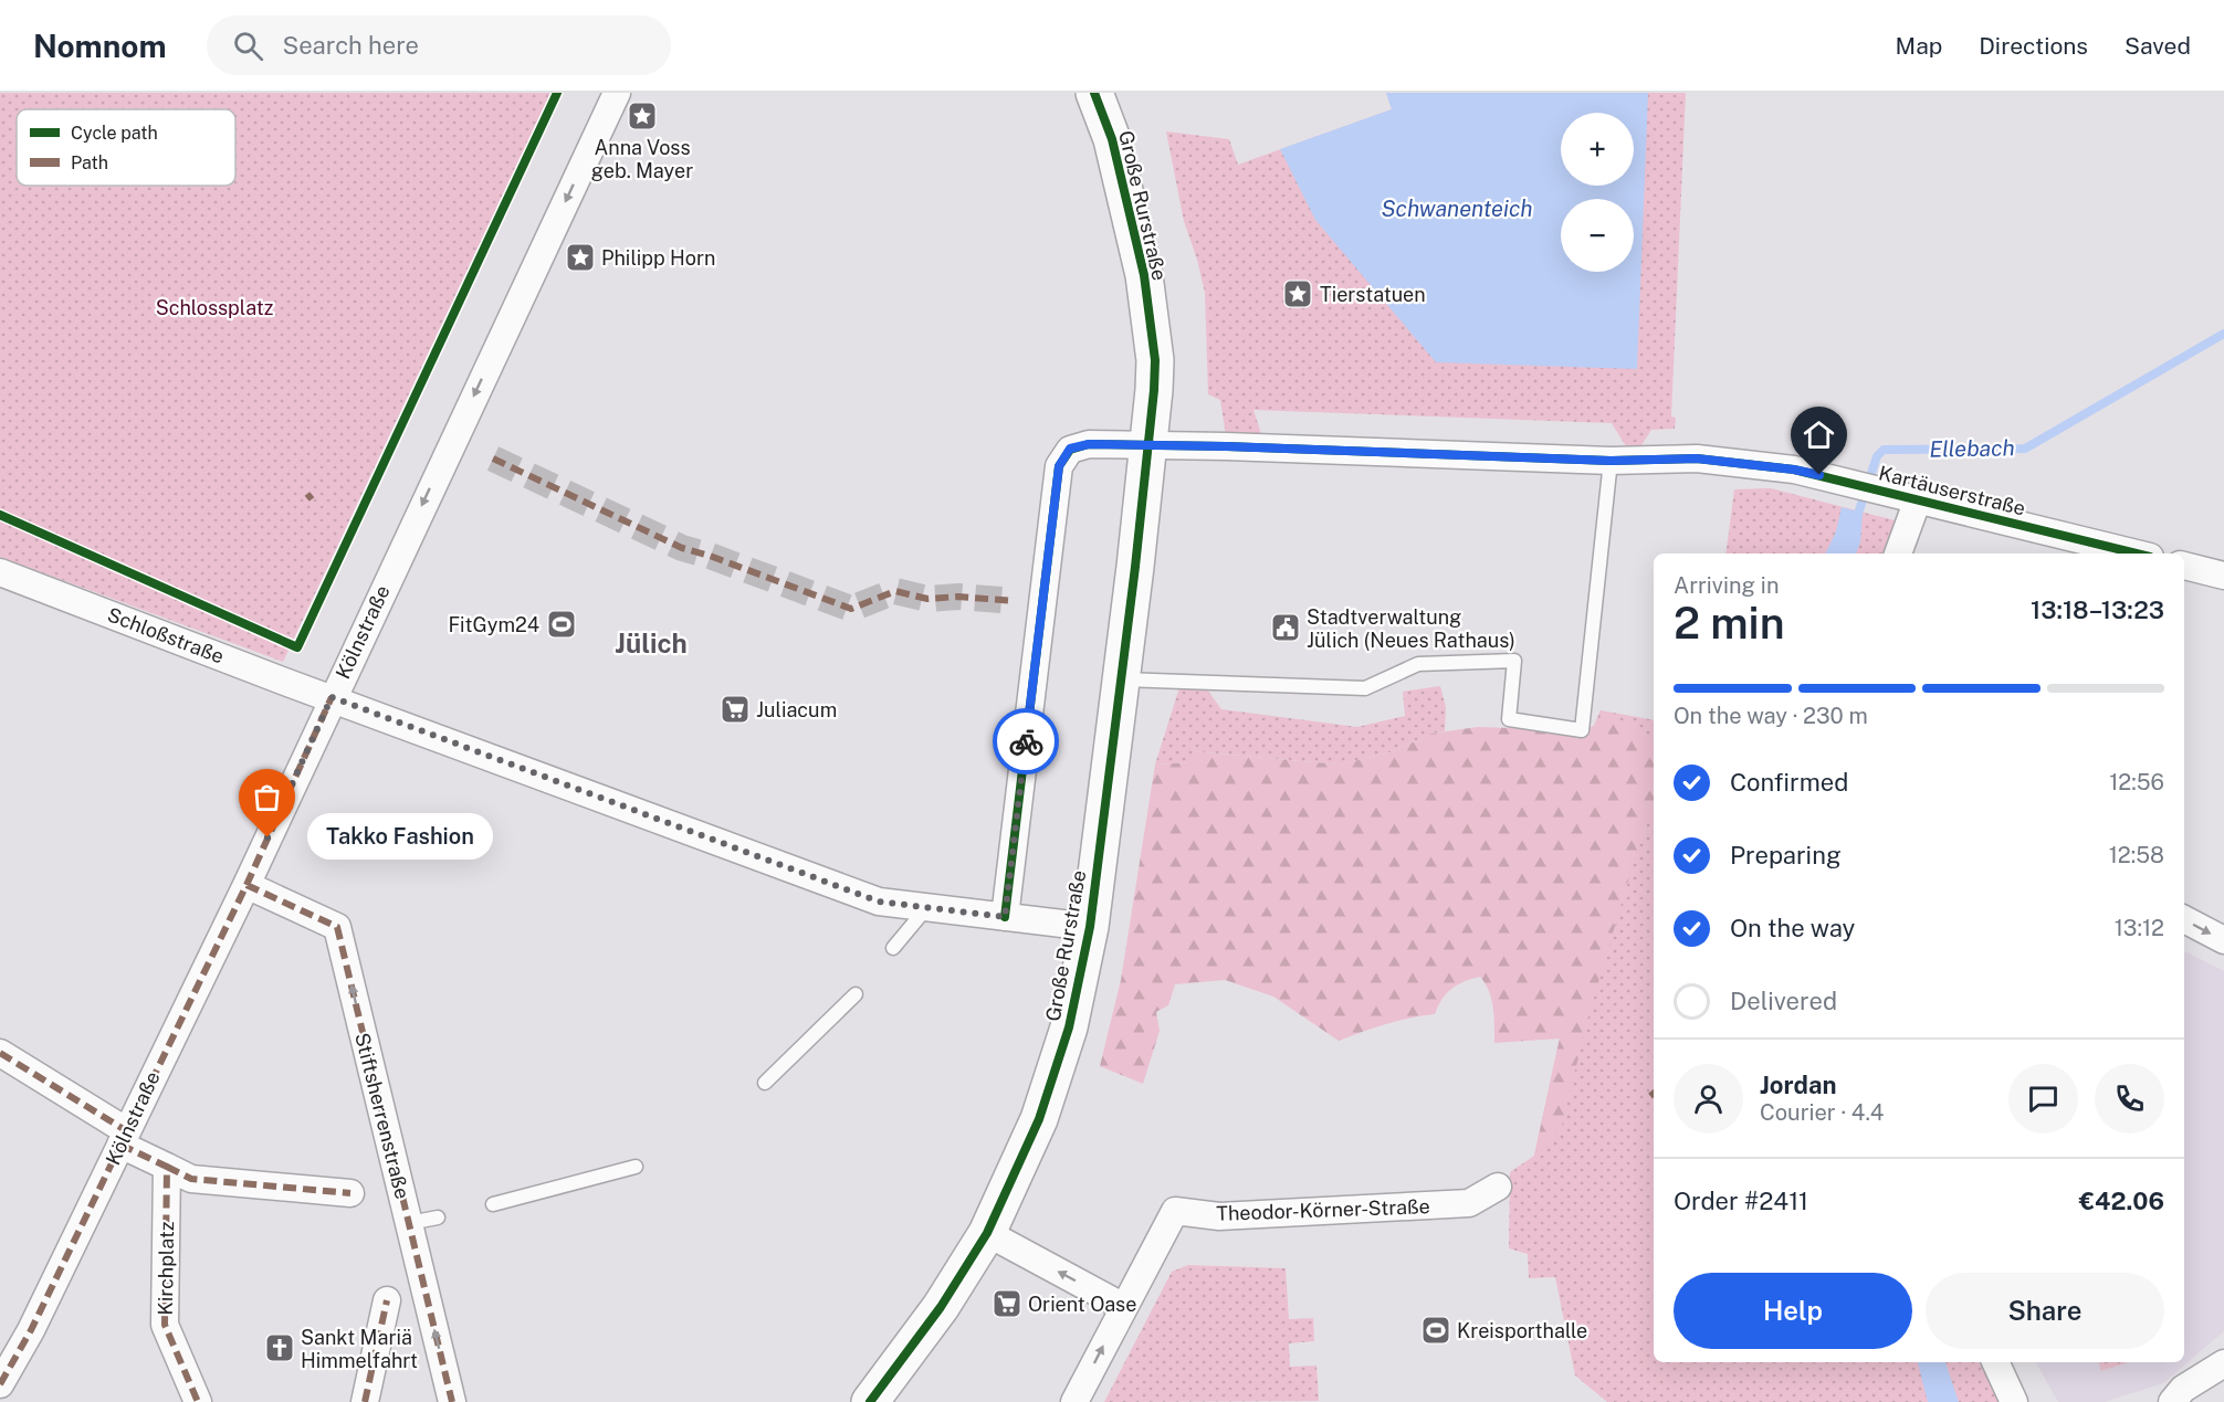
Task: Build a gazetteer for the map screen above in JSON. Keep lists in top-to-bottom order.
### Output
{
  "streets": {
    "main road": ["Große Rurstraße"],
    "street": [
      "Kartäuserstraße",
      "Kölnstraße",
      "Schloßstraße",
      "Stiftsherrenstraße",
      "Theodor-Körner-Straße",
      "Kirchplatz"
    ]
  },
  "crossings": [
    ["Große Rurstraße", "Kartäuserstraße"],
    ["Große Rurstraße", "Schloßstraße"],
    ["Kölnstraße", "Schloßstraße"],
    ["Kölnstraße", "Stiftsherrenstraße"]
  ],
  "one_way": ["Kölnstraße", "Stiftsherrenstraße"],
  "districts": ["Jülich"],
  "water": ["Schwanenteich", "Ellebach"],
  "parks": ["Schlossplatz"],
  "places": {
    "place": ["Anna Voss geb. Mayer", "Philipp Horn", "Tierstatuen"],
    "sports": ["FitGym24", "Kreisporthalle"],
    "public building": ["Stadtverwaltung Jülich (Neues Rathaus)"],
    "supermarket": ["Juliacum", "Orient Oase"],
    "other": ["Takko Fashion"],
    "church": ["Sankt Mariä Himmelfahrt"]
  },
  "legend": ["Cycle path", "Path"],
  "page": {
    "header": "Nomnom",
    "search": "Search here",
    "nav": ["Map", "Directions", "Saved"],
    "map_buttons": ["+", "−"],
    "heading": ["2 min", "Arriving in", "13:18–13:23"],
    "panel": [
      "Jordan",
      "Courier · 4.4",
      "Order #2411",
      "€42.06"
    ],
    "bar": "On the way · 230 m",
    "list": [
      ["Confirmed", "12:56"],
      ["Preparing", "12:58"],
      ["On the way", "13:12"],
      "Delivered"
    ],
    "bubble": "Takko Fashion",
    "buttons": ["Help", "Share"]
  }
}
